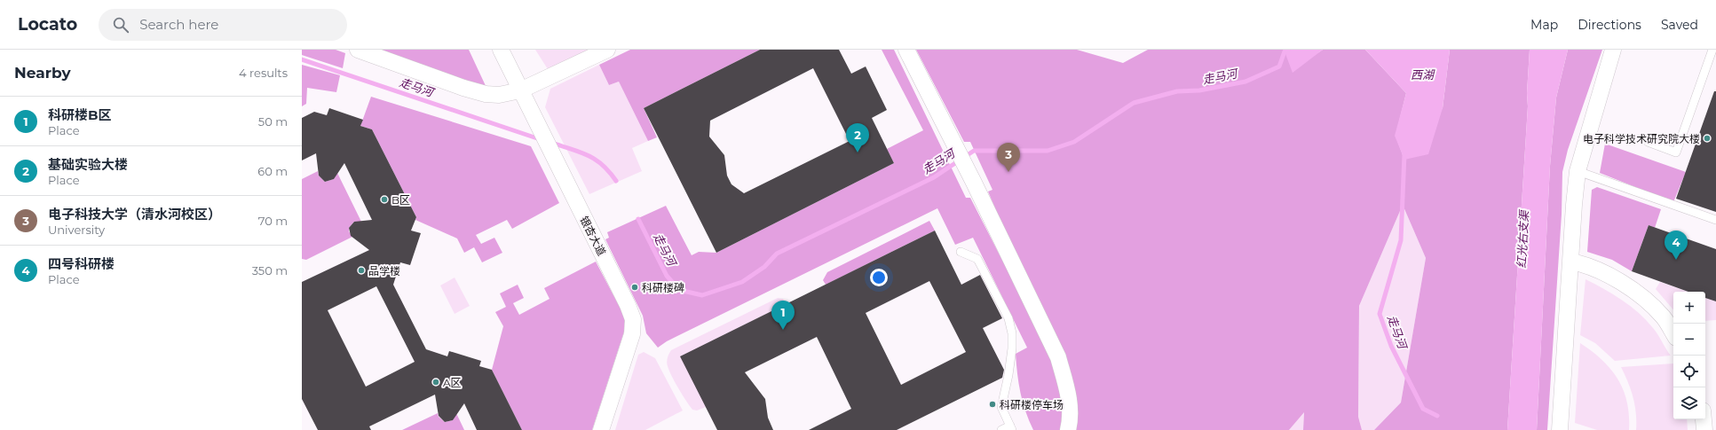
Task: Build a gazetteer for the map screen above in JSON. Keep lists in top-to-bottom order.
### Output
{
  "streets": {
    "street": ["银杏大道"]
  },
  "water": ["西湖", "走马河", "红光右支渠"],
  "places": [
    "电子科学技术研究院大楼",
    "B区",
    "品学楼",
    "科研楼碑",
    "A区",
    "科研楼停车场"
  ],
  "page": {
    "header": "Locato",
    "search": "Search here",
    "nav": ["Map", "Directions", "Saved"],
    "heading": ["Nearby", "4 results"],
    "list": [
      {
        "mark": "1",
        "name": "科研楼B区",
        "note": "Place",
        "value": "50 m"
      },
      {
        "mark": "2",
        "name": "基础实验大楼",
        "note": "Place",
        "value": "60 m"
      },
      {
        "mark": "3",
        "name": "电子科技大学（清水河校区）",
        "note": "University",
        "value": "70 m"
      },
      {
        "mark": "4",
        "name": "四号科研楼",
        "note": "Place",
        "value": "350 m"
      }
    ],
    "pins": [
      "2",
      "3",
      "4",
      "1"
    ],
    "map_buttons": ["+", "−"]
  }
}
